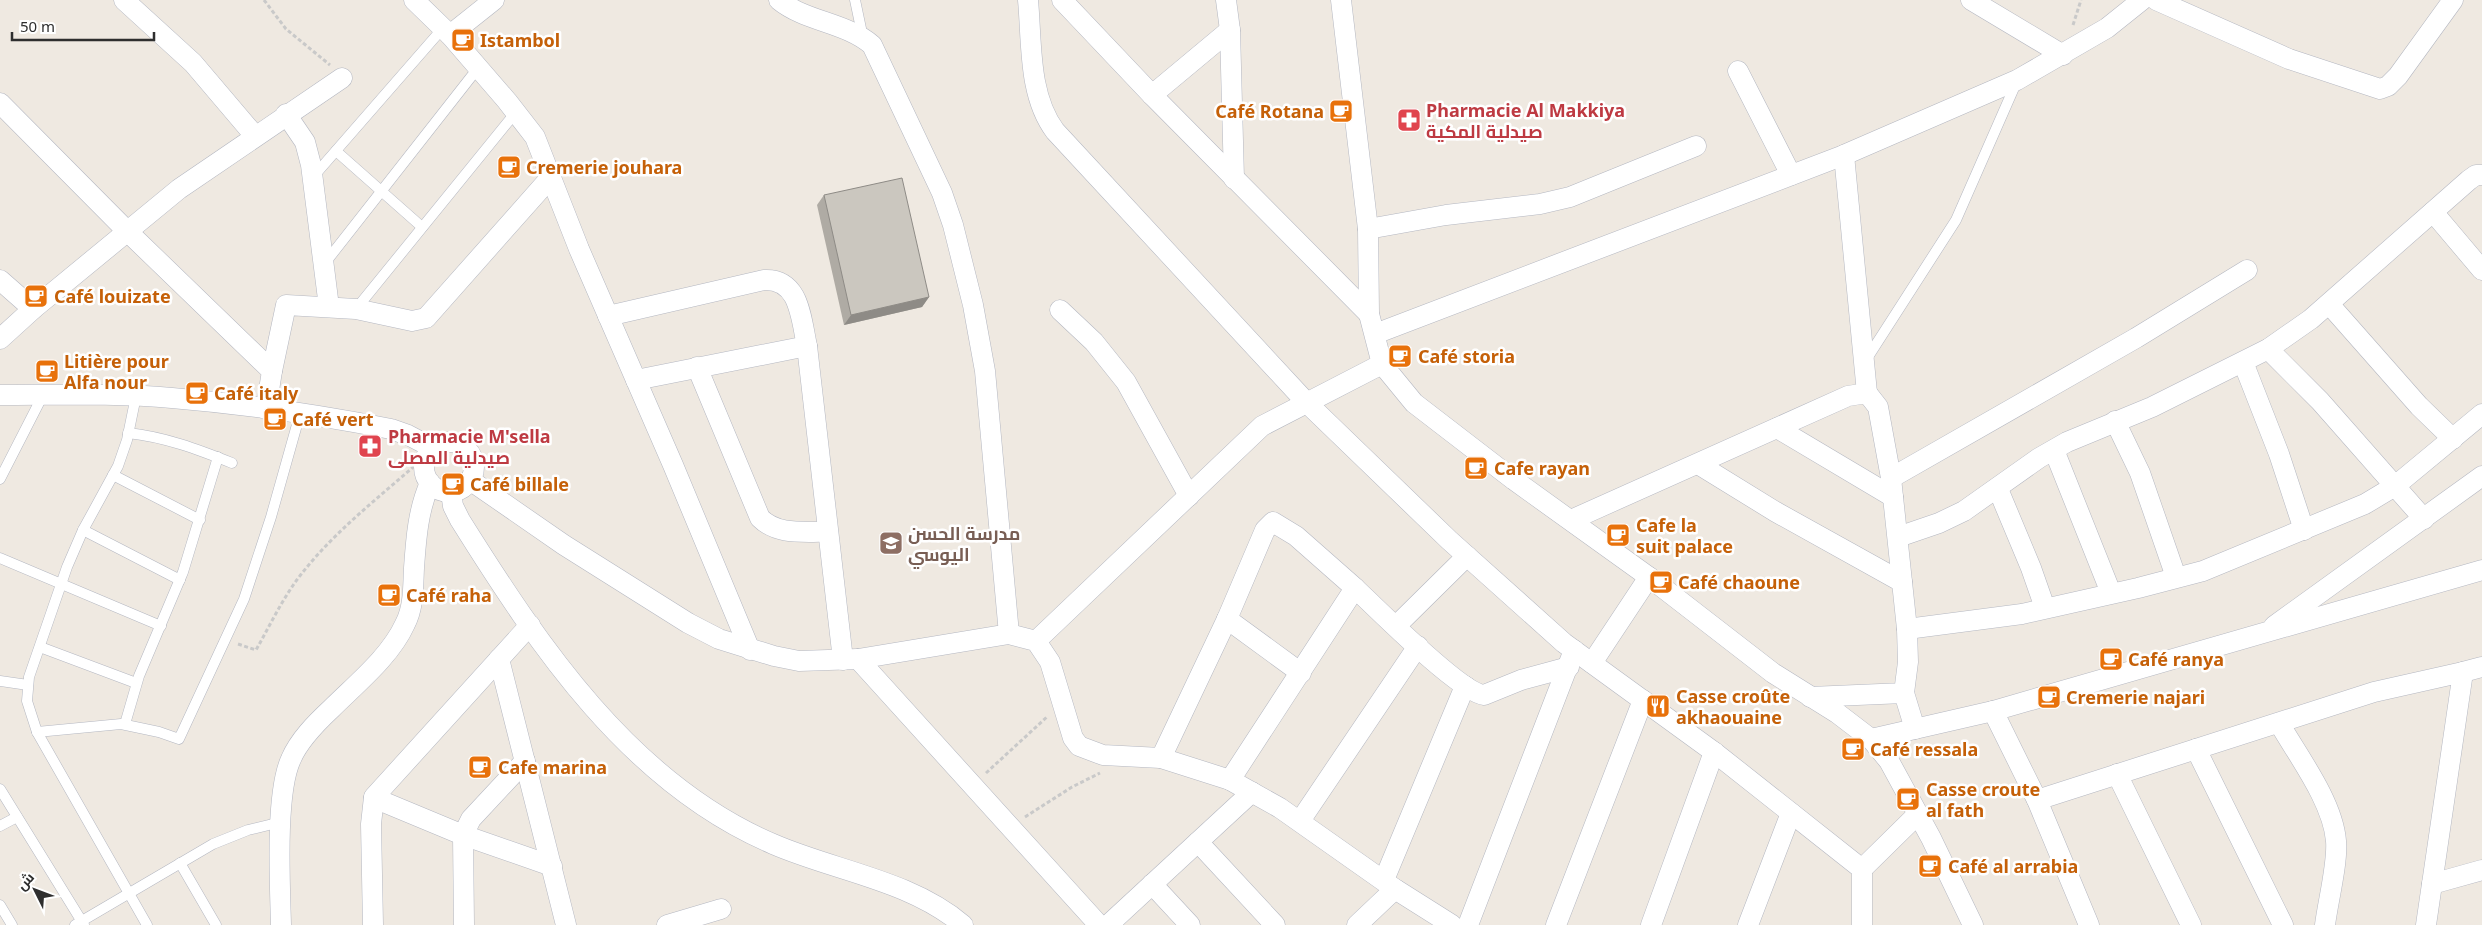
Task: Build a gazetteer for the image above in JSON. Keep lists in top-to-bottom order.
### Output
{
  "places": {
    "cafe": [
      "Istambol",
      "Café Rotana",
      "Cremerie jouhara",
      "Café louizate",
      "Café storia",
      "Litière pour Alfa nour",
      "Café italy",
      "Café vert",
      "Cafe rayan",
      "Café billale",
      "Cafe la suit palace",
      "Café chaoune",
      "Café raha",
      "Café ranya",
      "Cremerie najari",
      "Café ressala",
      "Cafe marina",
      "Casse croute al fath",
      "Café al arrabia"
    ],
    "pharmacy": ["Pharmacie Al Makkiya صيدلية المكية", "Pharmacie M'sella صيدلية المصلى"],
    "school or university": ["مدرسة الحسن اليوسي"],
    "restaurant": ["Casse croûte akhaouaine"]
  },
  "scale_bar": "50 m",
  "north": "top left"
}
